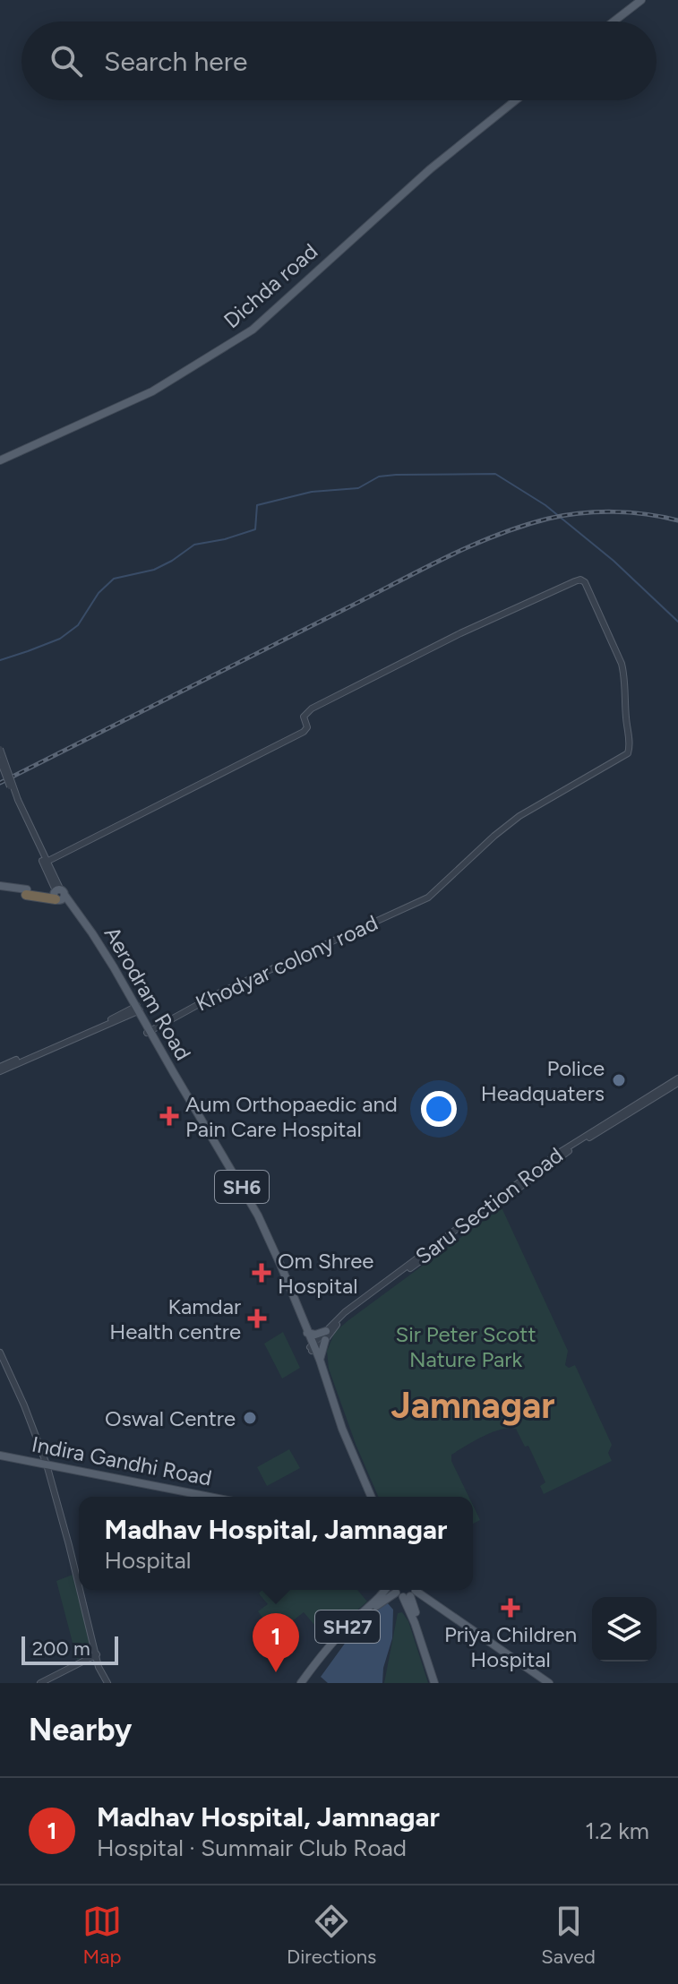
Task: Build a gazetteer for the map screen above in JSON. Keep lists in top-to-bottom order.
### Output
{
  "streets": {
    "main road": [
      "Dichda road",
      "Aerodram Road",
      "SH6",
      "Indira Gandhi Road",
      "SH27"
    ],
    "street": ["Khodyar colony road", "Saru Section Road"]
  },
  "crossings": [
    ["Khodyar colony road", "Aerodram Road"],
    ["Aerodram Road", "Saru Section Road"]
  ],
  "districts": ["Jamnagar"],
  "parks": ["Sir Peter Scott Nature Park"],
  "places": {
    "other": ["Police Headquaters", "Oswal Centre"],
    "health": [
      "Aum Orthopaedic and Pain Care Hospital",
      "Om Shree Hospital",
      "Kamdar Health centre",
      "Priya Children Hospital"
    ]
  },
  "scale_bar": "200 m",
  "page": {
    "search": "Search here",
    "popup": ["Madhav Hospital, Jamnagar", "Hospital"],
    "pins": "1",
    "scale": "200 m",
    "heading": "Nearby",
    "list": [
      {
        "mark": "1",
        "name": "Madhav Hospital, Jamnagar",
        "note": "Hospital · Summair Club Road",
        "value": "1.2 km"
      }
    ],
    "nav": ["Map", "Directions", "Saved"]
  }
}
